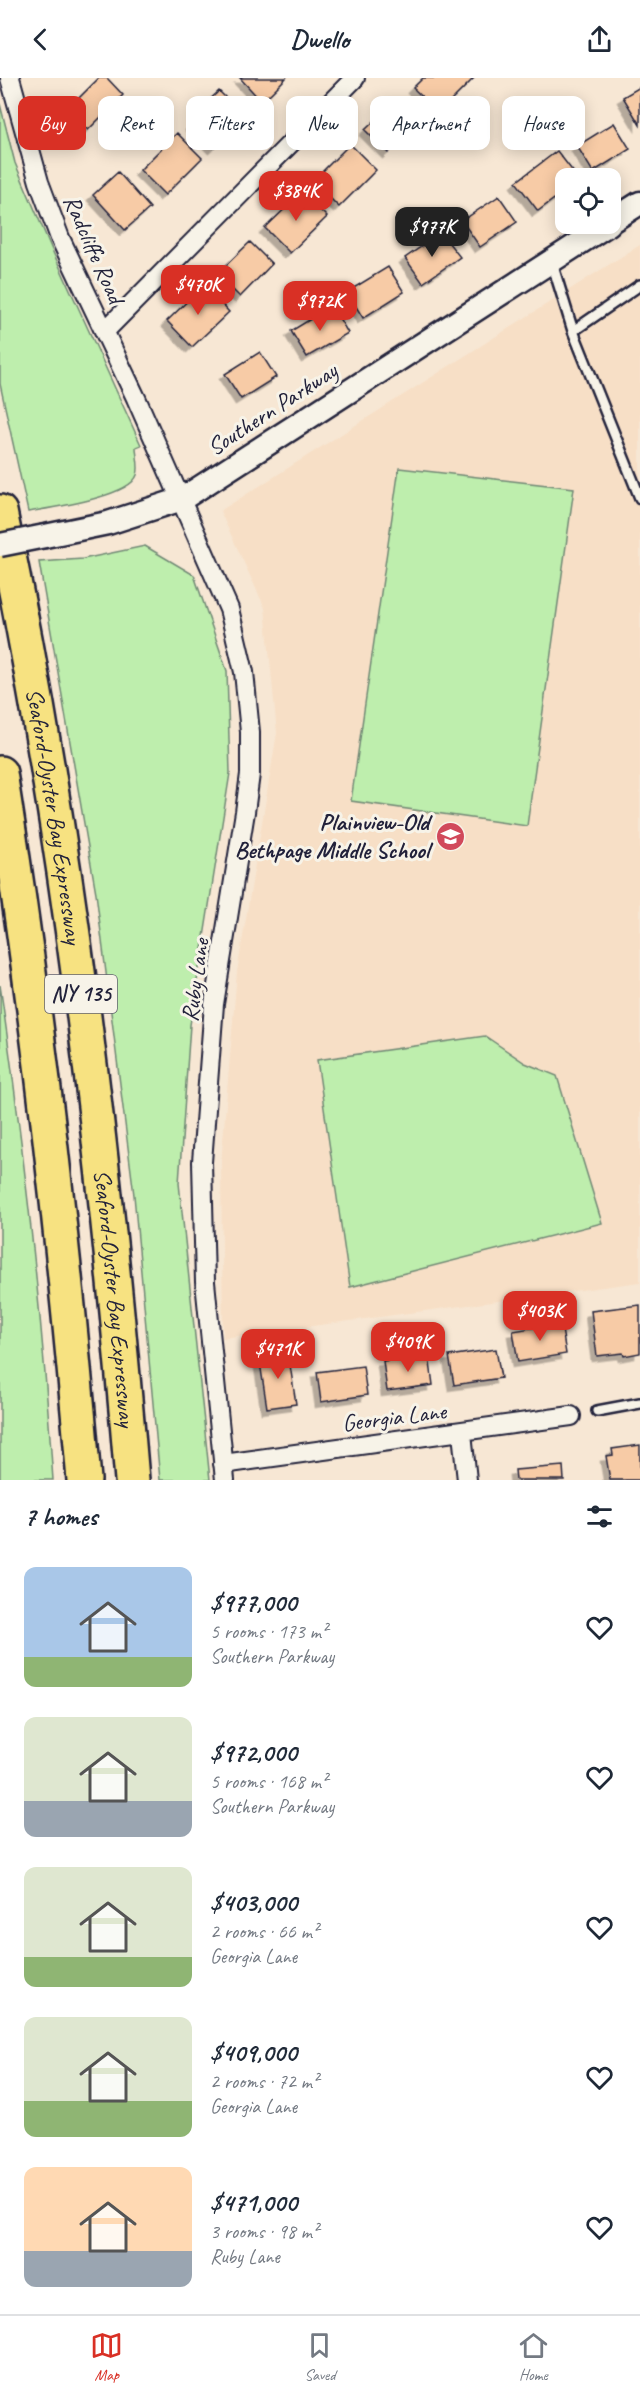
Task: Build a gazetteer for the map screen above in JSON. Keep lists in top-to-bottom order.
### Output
{
  "streets": {
    "highway": ["Seaford-Oyster Bay Expressway", "NY 135"],
    "street": [
      "Radcliffe Road",
      "Southern Parkway",
      "Ruby Lane",
      "Georgia Lane"
    ]
  },
  "crossings": [
    ["Radcliffe Road", "Southern Parkway"],
    ["Radcliffe Road", "Ruby Lane"],
    ["Southern Parkway", "Ruby Lane"],
    ["Ruby Lane", "Georgia Lane"]
  ],
  "places": {
    "school or university": ["Plainview-Old Bethpage Middle School"]
  },
  "page": {
    "header": "Dwello",
    "chip": [
      "Buy",
      "Rent",
      "Filters",
      "New",
      "Apartment",
      "House"
    ],
    "price": [
      "$384K",
      "$977K",
      "$470K",
      "$972K",
      "$403K",
      "$409K",
      "$471K"
    ],
    "heading": "7 homes",
    "list": [
      {
        "name": "$977,000",
        "note": "5 rooms · 173 m² · Southern Parkway"
      },
      {
        "name": "$972,000",
        "note": "5 rooms · 168 m² · Southern Parkway"
      },
      {
        "name": "$403,000",
        "note": "2 rooms · 66 m² · Georgia Lane"
      },
      {
        "name": "$409,000",
        "note": "2 rooms · 72 m² · Georgia Lane"
      },
      {
        "name": "$471,000",
        "note": "3 rooms · 98 m² · Ruby Lane"
      }
    ],
    "tabs": ["Map", "Saved", "Home"]
  }
}
